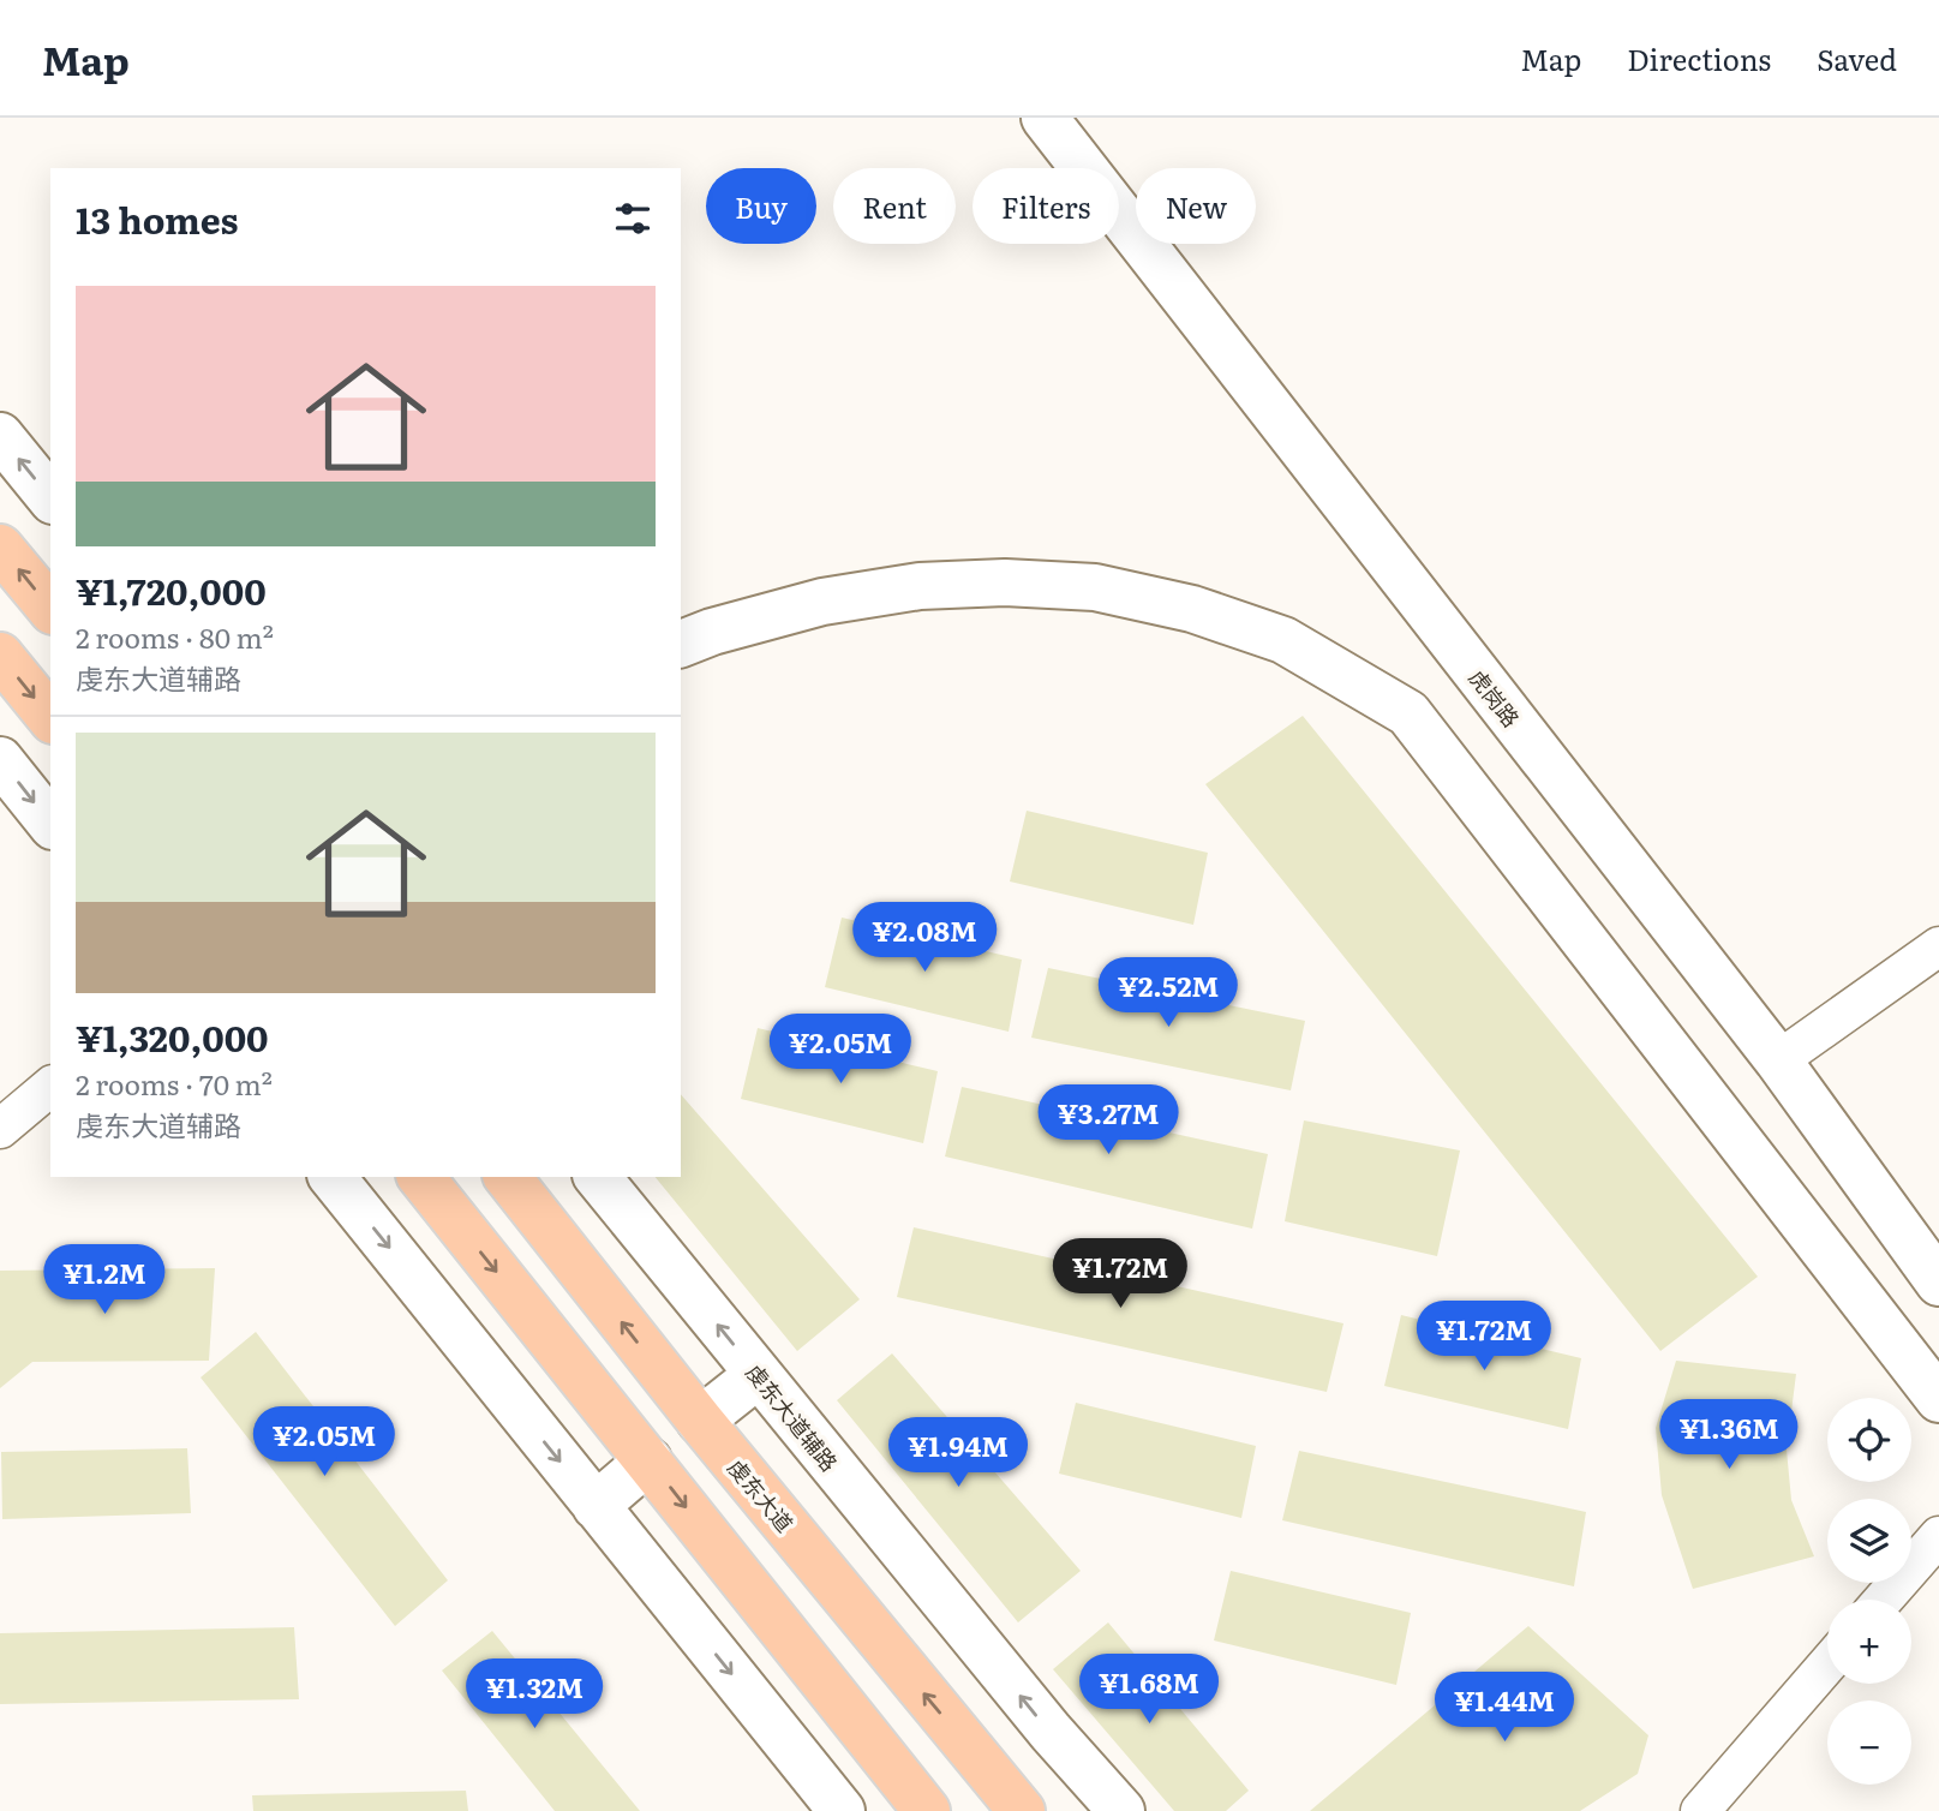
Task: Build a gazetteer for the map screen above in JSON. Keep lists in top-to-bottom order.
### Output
{
  "streets": {
    "main road": ["虔东大道"],
    "street": ["虎岗路", "虔东大道辅路"]
  },
  "page": {
    "header": "Map",
    "nav": ["Map", "Directions", "Saved"],
    "chip": [
      "Buy",
      "Rent",
      "Filters",
      "New"
    ],
    "heading": "13 homes",
    "list": [
      {
        "name": "¥1,720,000",
        "note": "2 rooms · 80 m² · 虔东大道辅路"
      },
      {
        "name": "¥1,320,000",
        "note": "2 rooms · 70 m² · 虔东大道辅路"
      }
    ],
    "price": [
      "¥2.08M",
      "¥2.52M",
      "¥2.05M",
      "¥3.27M",
      "¥1.72M",
      "¥1.2M",
      "¥1.72M",
      "¥1.36M",
      "¥2.05M",
      "¥1.94M",
      "¥1.68M",
      "¥1.32M",
      "¥1.44M"
    ],
    "map_buttons": ["+", "−"]
  }
}
